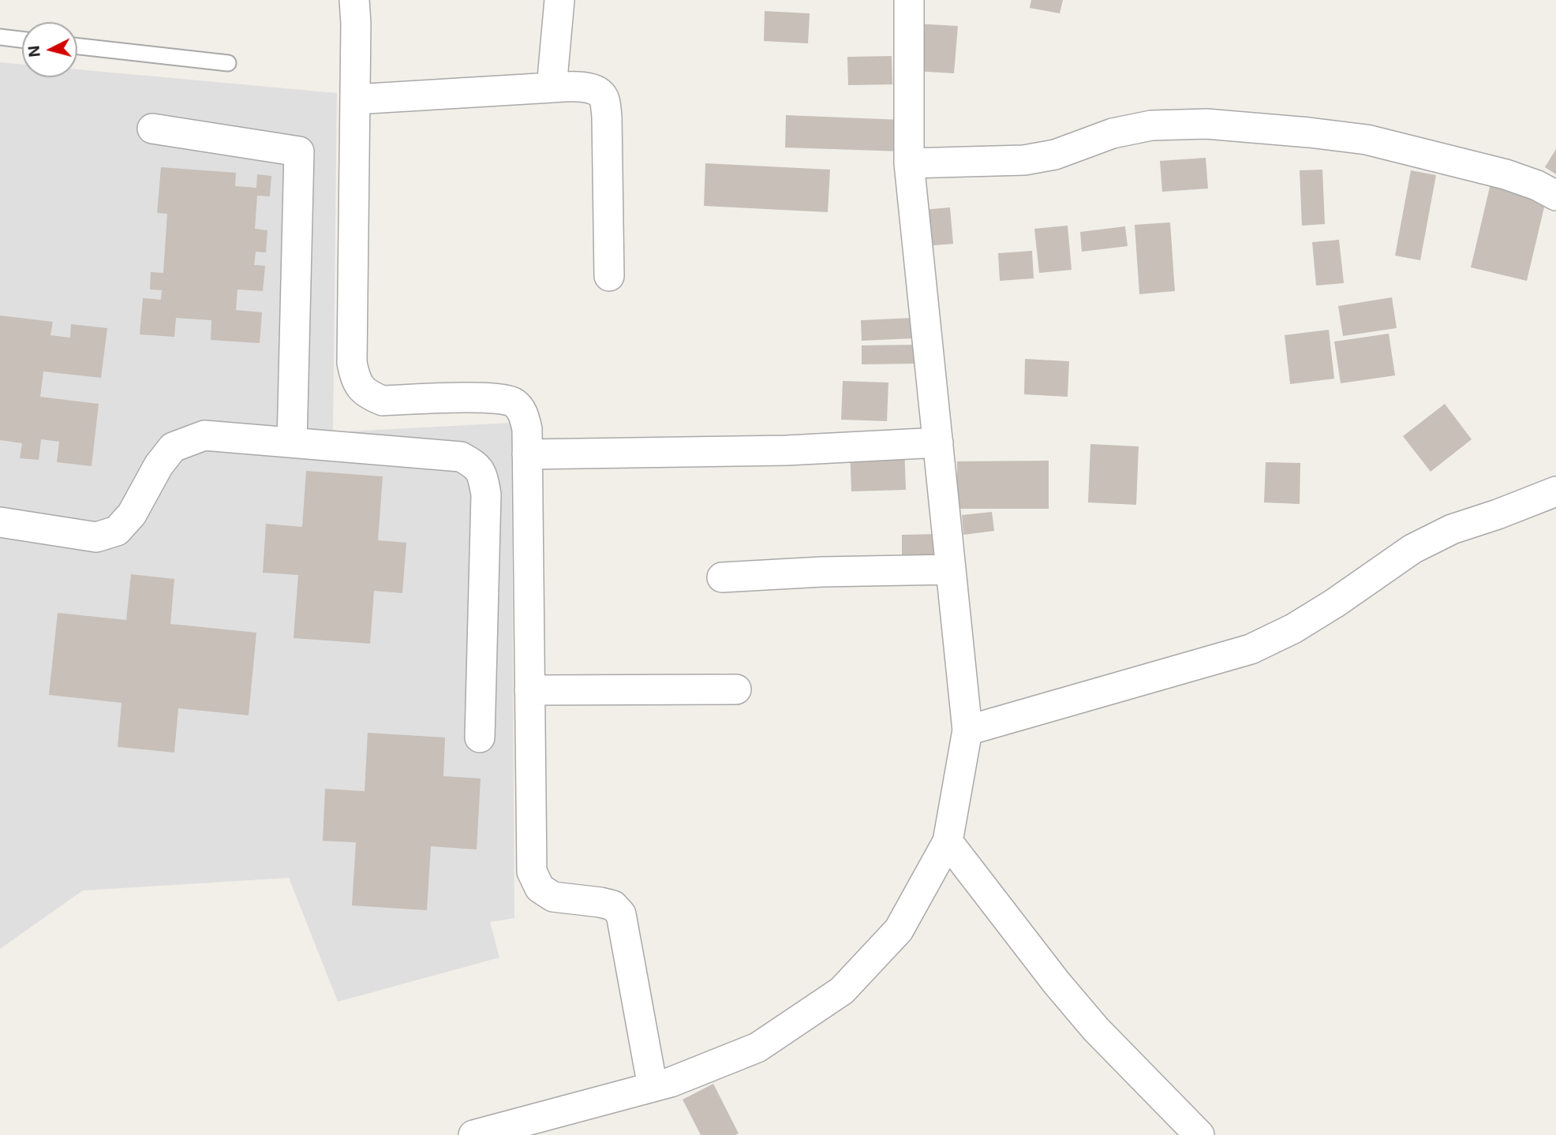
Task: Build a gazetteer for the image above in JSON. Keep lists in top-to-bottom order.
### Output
{
  "north": "left"
}
